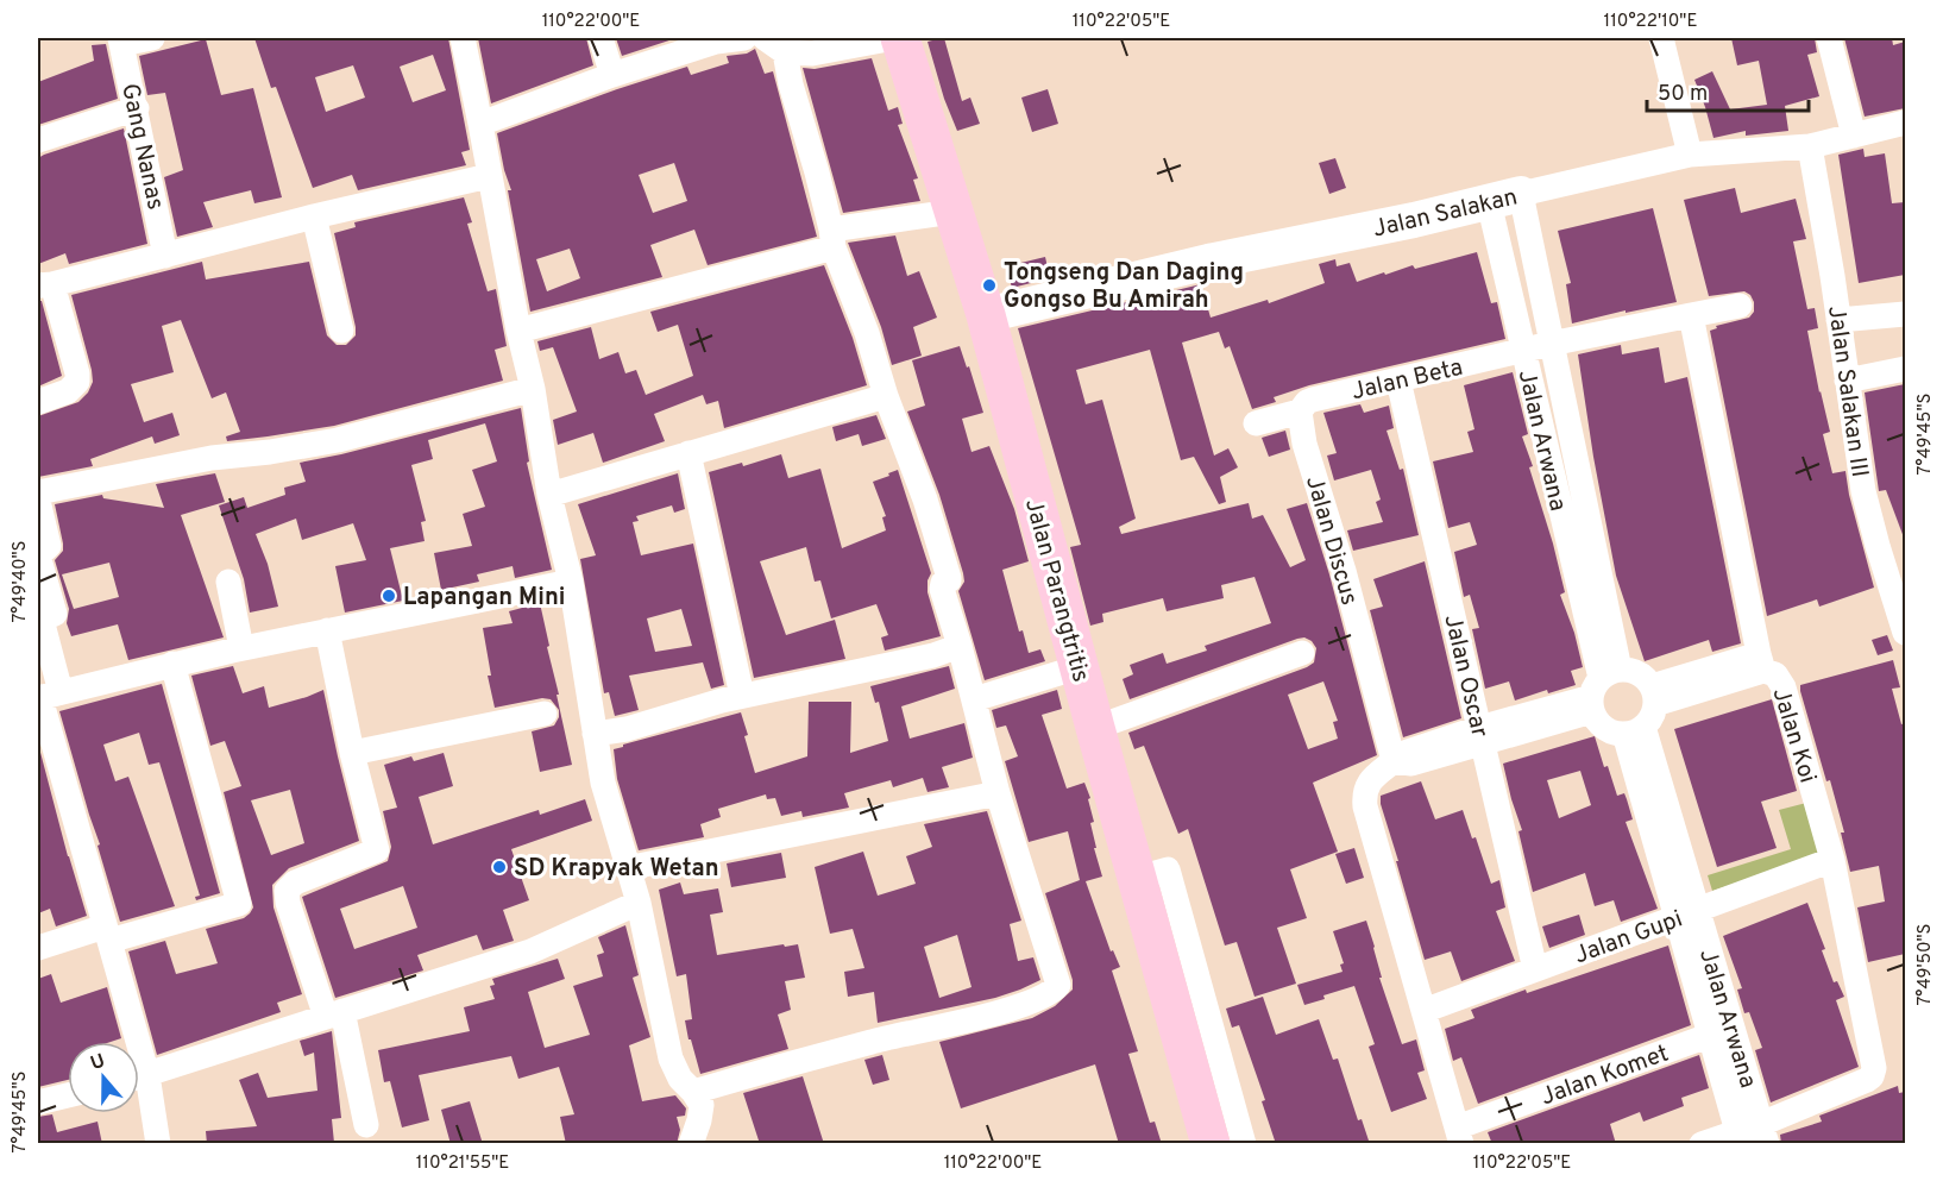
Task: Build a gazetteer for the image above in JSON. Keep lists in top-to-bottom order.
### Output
{
  "streets": {
    "main road": ["Jalan Parangtritis"],
    "street": [
      "Gang Nanas",
      "Jalan Salakan",
      "Jalan Beta",
      "Jalan Salakan III",
      "Jalan Arwana",
      "Jalan Discus",
      "Jalan Oscar",
      "Jalan Koi",
      "Jalan Gupi",
      "Jalan Komet"
    ]
  },
  "crossings": [
    ["Jalan Salakan", "Jalan Salakan III"],
    ["Jalan Salakan", "Jalan Arwana"],
    ["Jalan Salakan", "Jalan Parangtritis"],
    ["Jalan Beta", "Jalan Arwana"],
    ["Jalan Beta", "Jalan Discus"],
    ["Jalan Beta", "Jalan Oscar"],
    ["Jalan Arwana", "Jalan Koi"],
    ["Jalan Arwana", "Jalan Gupi"],
    ["Jalan Arwana", "Jalan Komet"],
    ["Jalan Oscar", "Jalan Gupi"],
    ["Jalan Koi", "Jalan Gupi"]
  ],
  "places": ["Tongseng Dan Daging Gongso Bu Amirah", "Lapangan Mini", "SD Krapyak Wetan"],
  "scale_bar": "50 m",
  "north": "top",
  "coordinates": [
    "110°22'00\"E",
    "110°22'05\"E",
    "110°22'10\"E",
    "7°49'45\"S",
    "7°49'40\"S",
    "7°49'50\"S",
    "110°21'55\"E"
  ]
}
